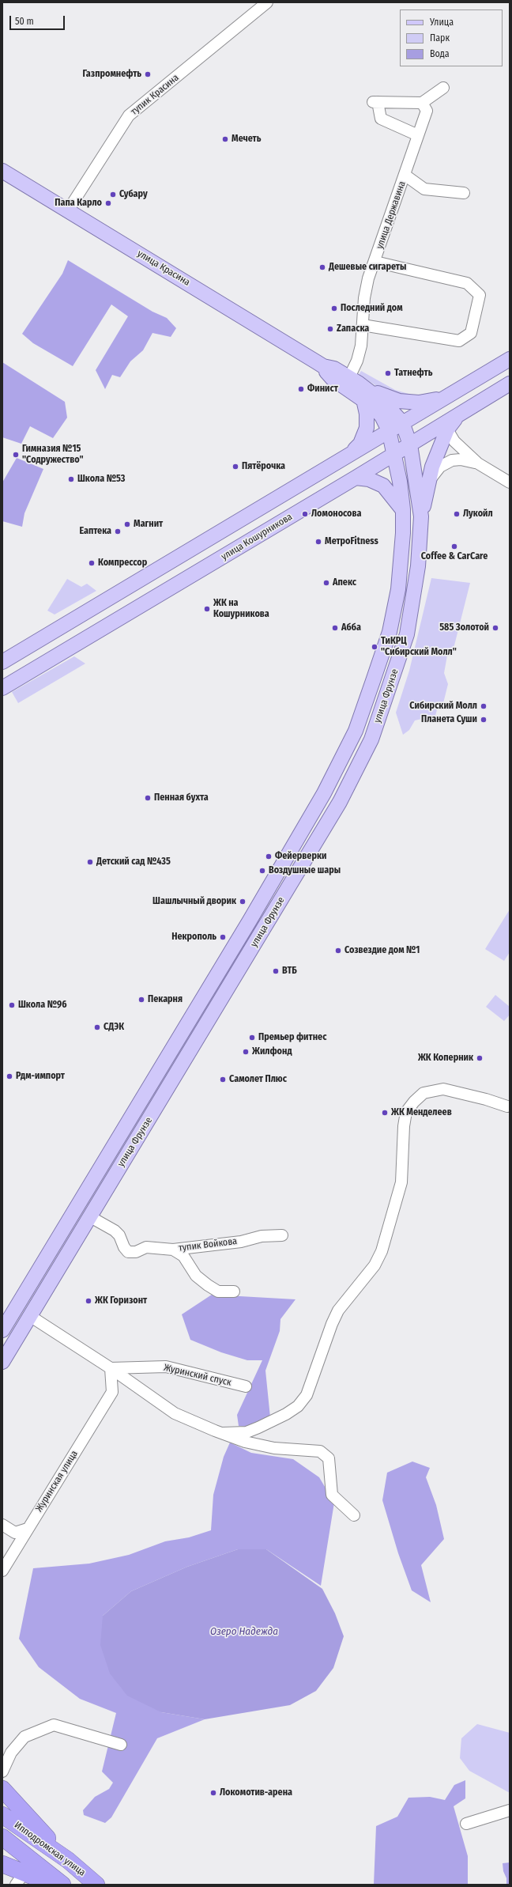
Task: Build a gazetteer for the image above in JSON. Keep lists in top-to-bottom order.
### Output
{
  "streets": {
    "highway": ["Ипподромская улица"],
    "main road": ["улица Красина", "улица Кошурникова", "улица Фрунзе"],
    "street": [
      "тупик Красина",
      "улица Державина",
      "тупик Войкова",
      "Журинский спуск",
      "Журинская улица"
    ]
  },
  "crossings": [
    ["тупик Красина", "улица Красина"],
    ["улица Державина", "улица Красина"],
    ["улица Красина", "улица Кошурникова"],
    ["улица Красина", "улица Фрунзе"],
    ["улица Кошурникова", "улица Фрунзе"],
    ["Журинский спуск", "Журинская улица"]
  ],
  "water": ["Озеро Надежда"],
  "places": [
    "Газпромнефть",
    "Мечеть",
    "Субару",
    "Папа Карло",
    "Дешевые сигареты",
    "Последний дом",
    "Zапаска",
    "Татнефть",
    "Финист",
    "Гимназия №15 \"Содружество\"",
    "Пятёрочка",
    "Школа №53",
    "Ломоносова",
    "Лукойл",
    "Магнит",
    "Еаптека",
    "МетроFitness",
    "Coffee & CarCare",
    "Компрессор",
    "Апекс",
    "ЖК на Кошурникова",
    "Абба",
    "585 Золотой",
    "ТиКРЦ \"Сибирский Молл\"",
    "Сибирский Молл",
    "Планета Суши",
    "Пенная бухта",
    "Фейерверки",
    "Детский сад №435",
    "Воздушные шары",
    "Шашлычный дворик",
    "Некрополь",
    "Созвездие дом №1",
    "ВТБ",
    "Пекарня",
    "Школа №96",
    "СДЭК",
    "Премьер фитнес",
    "Жилфонд",
    "ЖК Коперник",
    "Рдм-импорт",
    "Самолет Плюс",
    "ЖК Менделеев",
    "ЖК Горизонт",
    "Локомотив-арена"
  ],
  "legend": ["Улица", "Парк", "Вода"],
  "scale_bar": "50 m"
}
